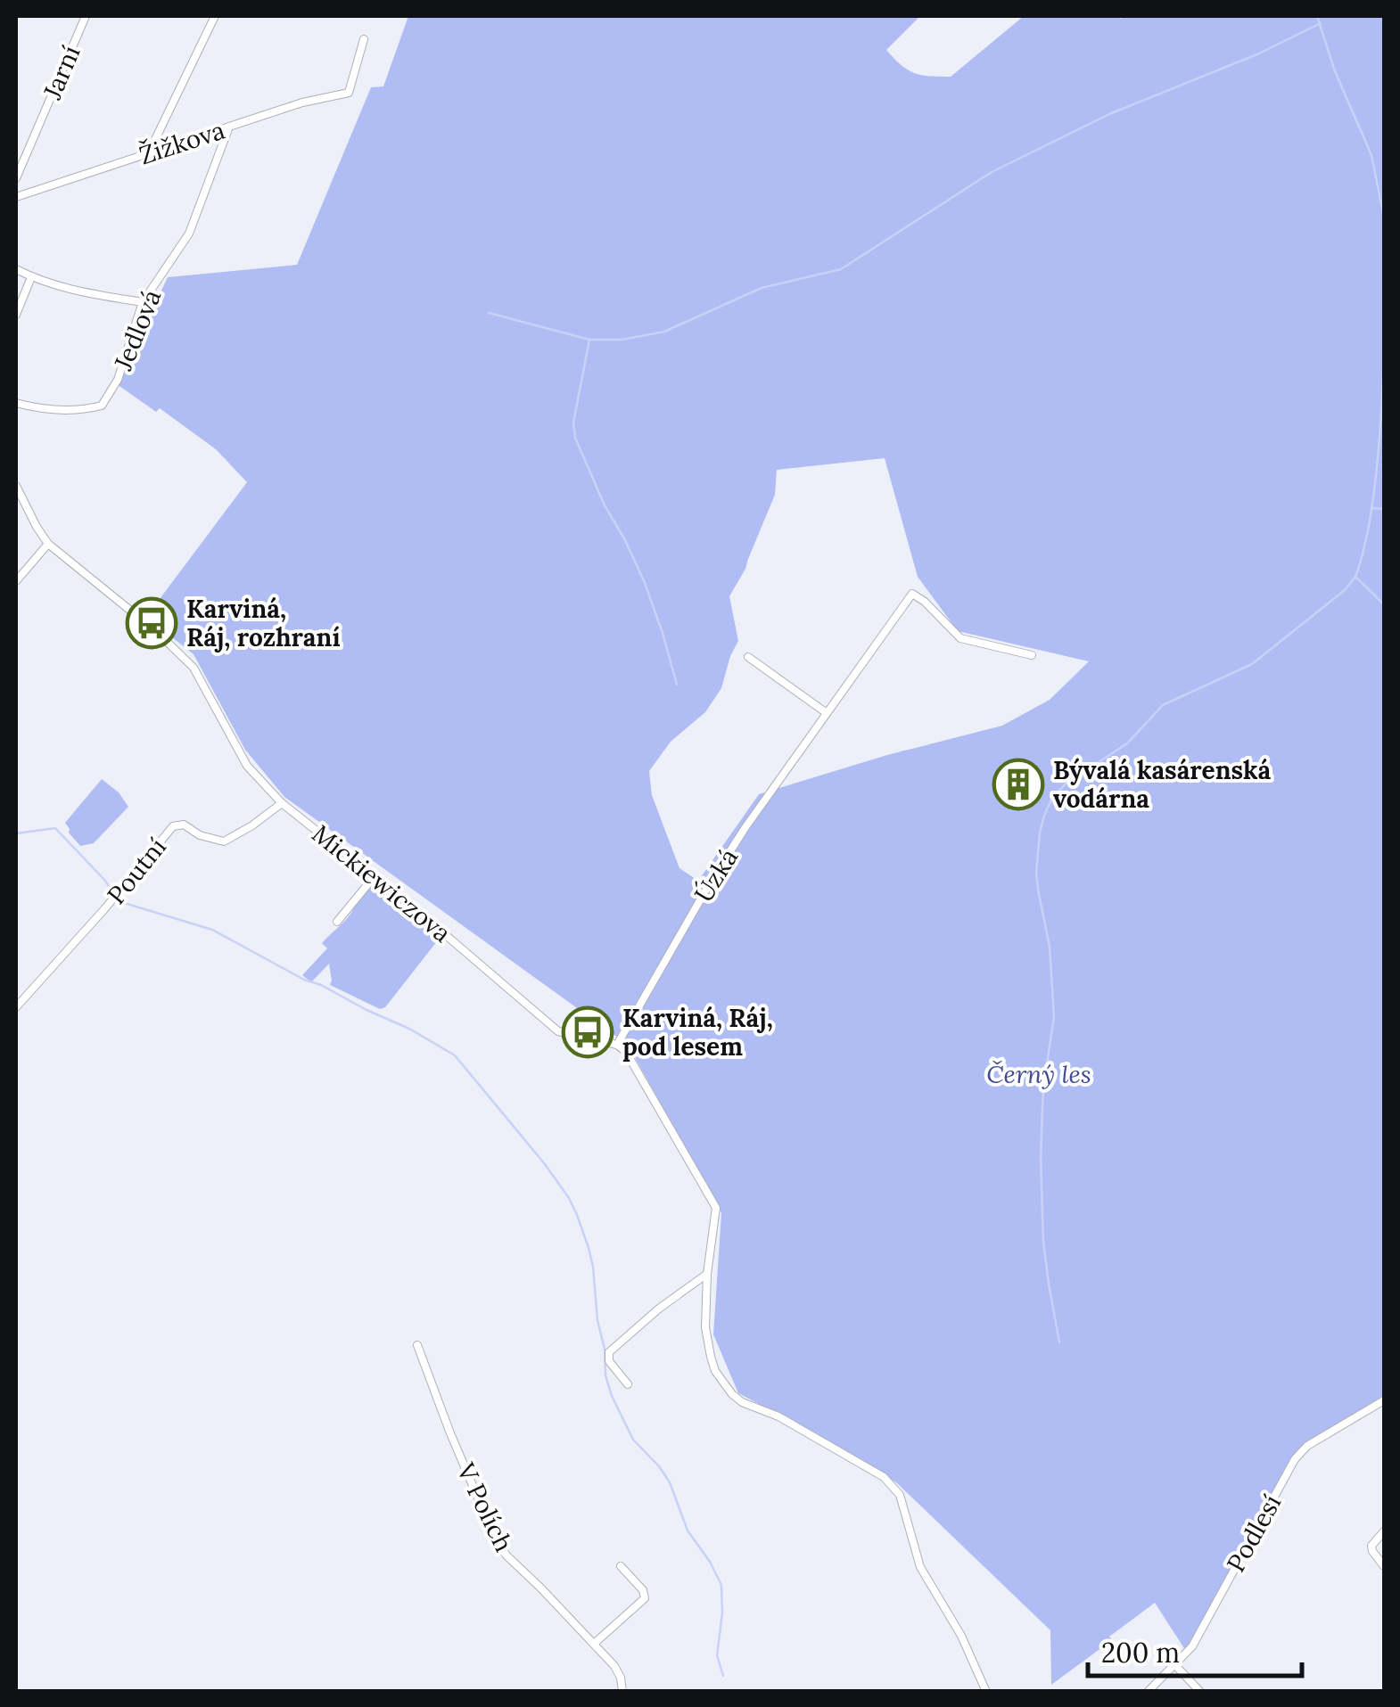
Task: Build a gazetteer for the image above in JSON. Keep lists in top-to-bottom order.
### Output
{
  "streets": {
    "street": [
      "Jarní",
      "Žižkova",
      "Jedlová",
      "Poutní",
      "Úzká",
      "Mickiewiczova",
      "V Polích",
      "Podlesí"
    ]
  },
  "crossings": [
    ["Žižkova", "Jedlová"],
    ["Poutní", "Mickiewiczova"],
    ["Úzká", "Mickiewiczova"]
  ],
  "parks": ["Černý les"],
  "places": {
    "bus stop": ["Karviná, Ráj, rozhraní", "Karviná, Ráj, pod lesem"],
    "building": ["Bývalá kasárenská vodárna"]
  },
  "scale_bar": "200 m"
}
